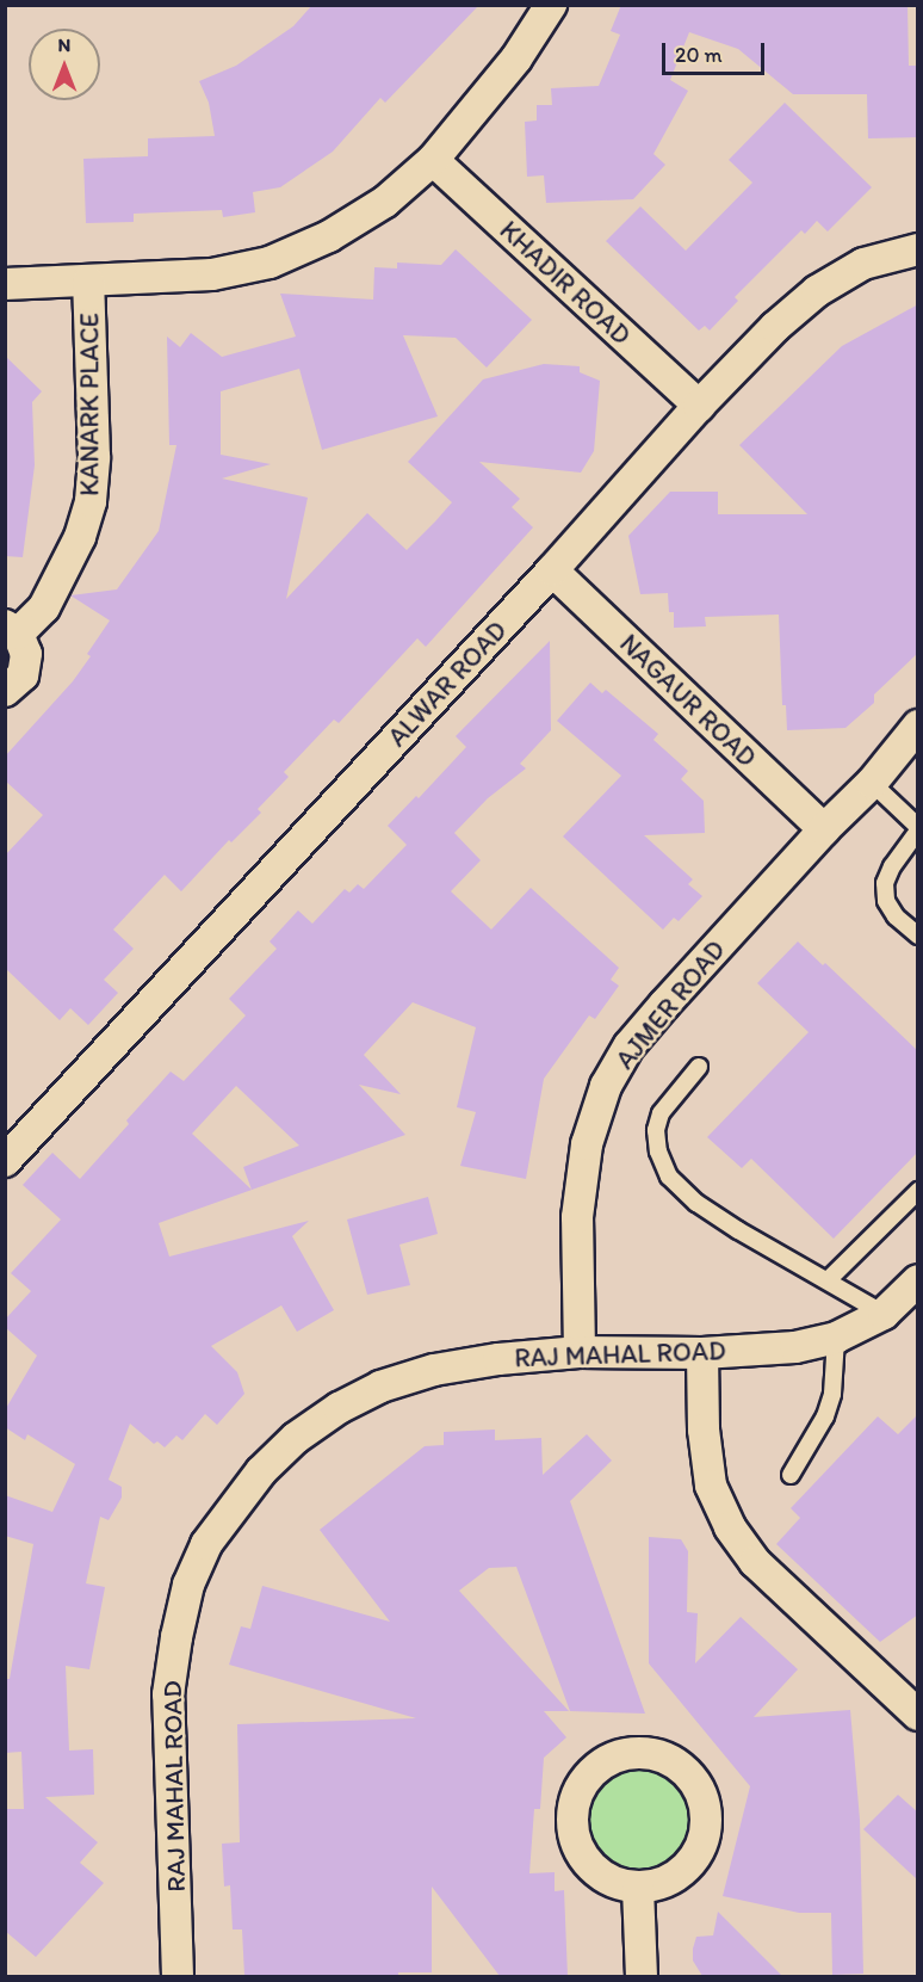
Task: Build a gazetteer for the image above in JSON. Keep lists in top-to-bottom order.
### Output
{
  "streets": {
    "street": [
      "KHADIR ROAD",
      "KANARK PLACE",
      "ALWAR ROAD",
      "NAGAUR ROAD",
      "AJMER ROAD",
      "RAJ MAHAL ROAD"
    ]
  },
  "crossings": [
    ["KHADIR ROAD", "ALWAR ROAD"],
    ["ALWAR ROAD", "NAGAUR ROAD"],
    ["NAGAUR ROAD", "AJMER ROAD"],
    ["AJMER ROAD", "RAJ MAHAL ROAD"]
  ],
  "scale_bar": "20 m",
  "north": "top"
}
